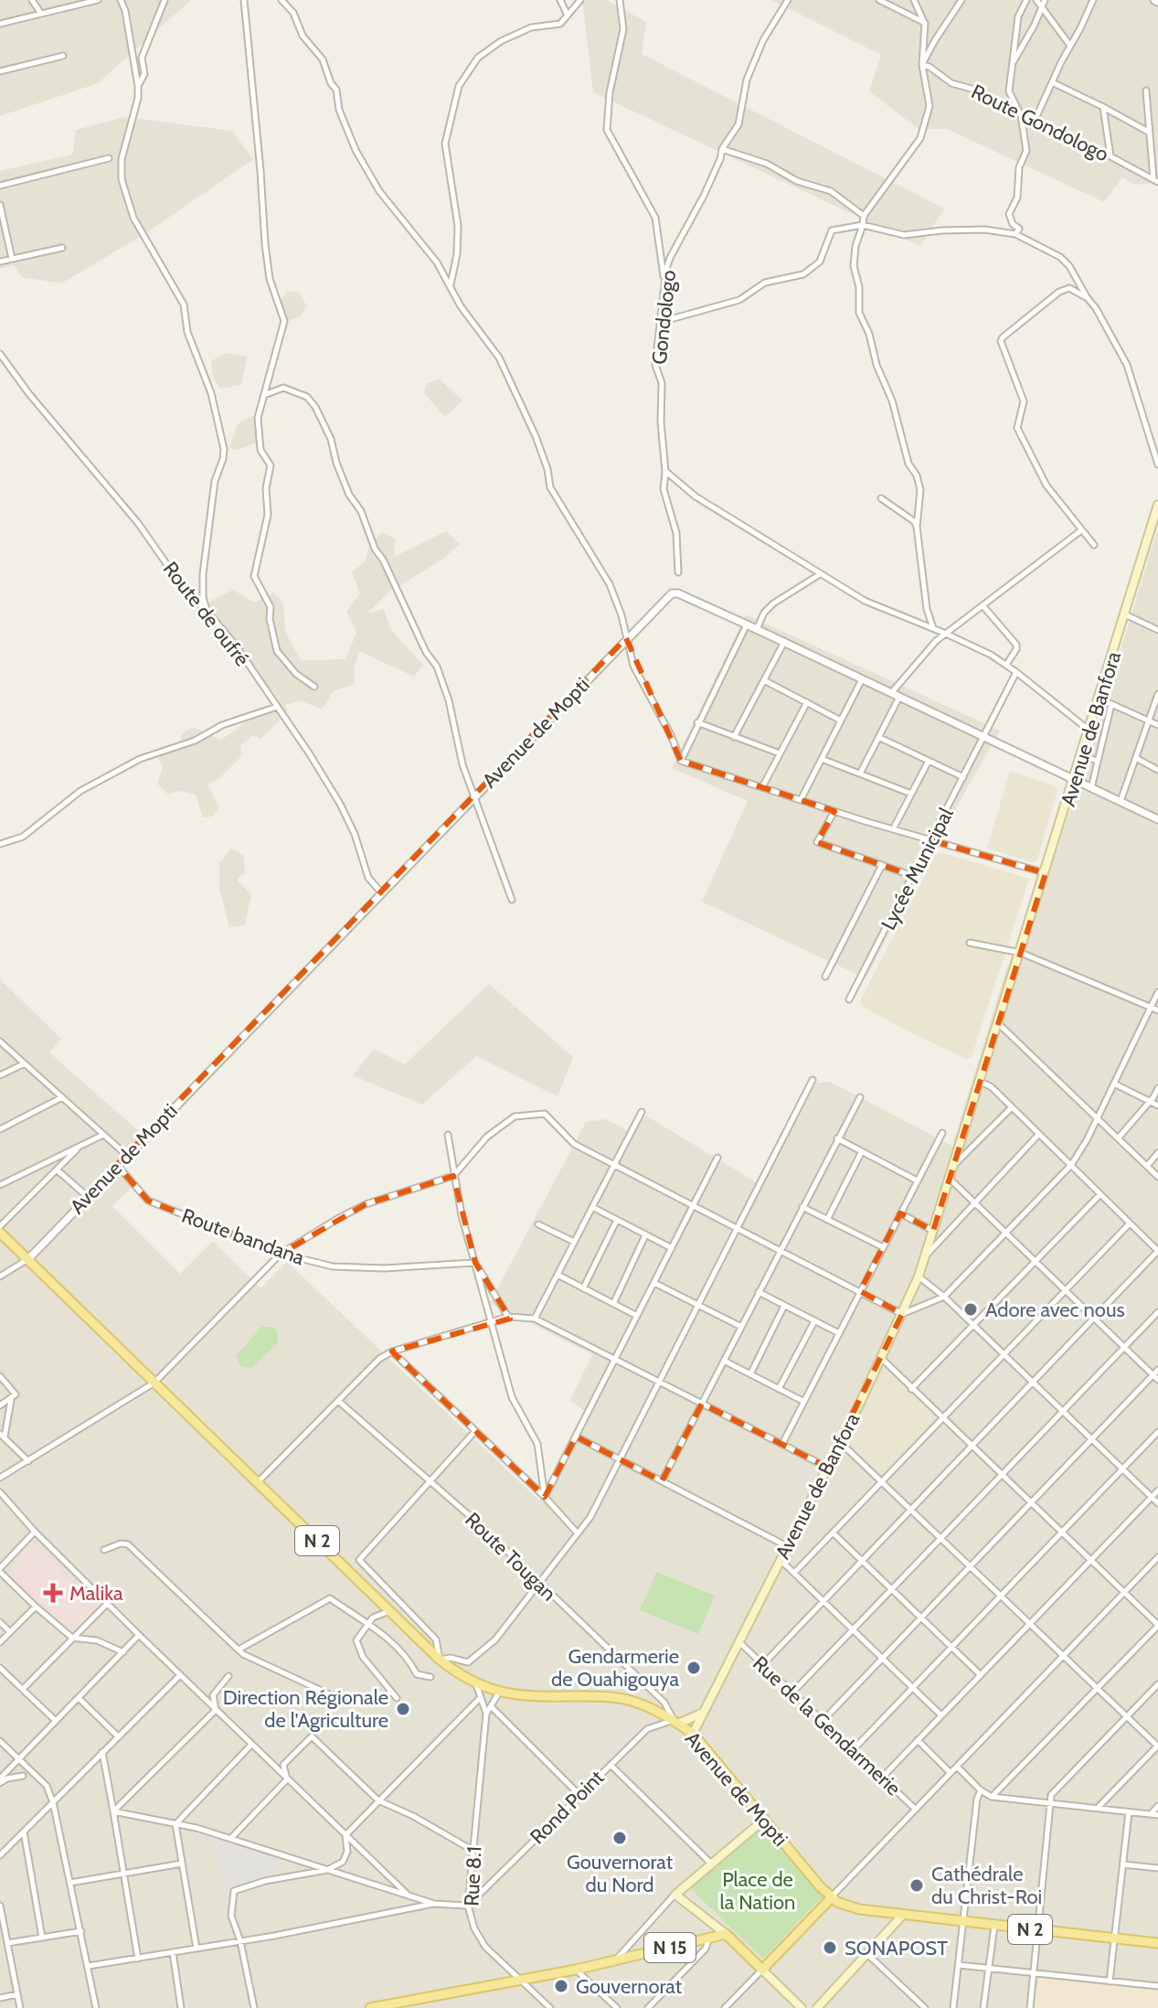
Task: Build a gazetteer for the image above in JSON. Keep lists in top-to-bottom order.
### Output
{
  "streets": {
    "main road": [
      "Avenue de Banfora",
      "Avenue de Mopti",
      "N 2",
      "N 15"
    ],
    "street": [
      "Route Gondologo",
      "Gondologo",
      "Route de oufré",
      "Lycée Municipal",
      "Route bandana",
      "Route Tougan",
      "Rue de la Gendarmerie",
      "Rond Point",
      "Rue 8.1"
    ]
  },
  "crossings": [
    ["Route de oufré", "Avenue de Mopti"],
    ["Avenue de Banfora", "Avenue de Mopti"],
    ["Avenue de Banfora", "Rue de la Gendarmerie"],
    ["Avenue de Mopti", "Lycée Municipal"],
    ["Avenue de Mopti", "Route bandana"],
    ["Avenue de Mopti", "Route Tougan"],
    ["Avenue de Mopti", "Rond Point"],
    ["Avenue de Mopti", "Rue 8.1"],
    ["Route Tougan", "Rond Point"],
    ["Rond Point", "Rue 8.1"],
    ["Rue 8.1", "N 15"]
  ],
  "parks": ["Place de la Nation"],
  "places": {
    "other": [
      "Adore avec nous",
      "Gendarmerie de Ouahigouya",
      "Direction Régionale de l'Agriculture",
      "Gouvernorat du Nord",
      "Cathédrale du Christ-Roi",
      "SONAPOST",
      "Gouvernorat"
    ],
    "health": ["Malika"]
  }
}
